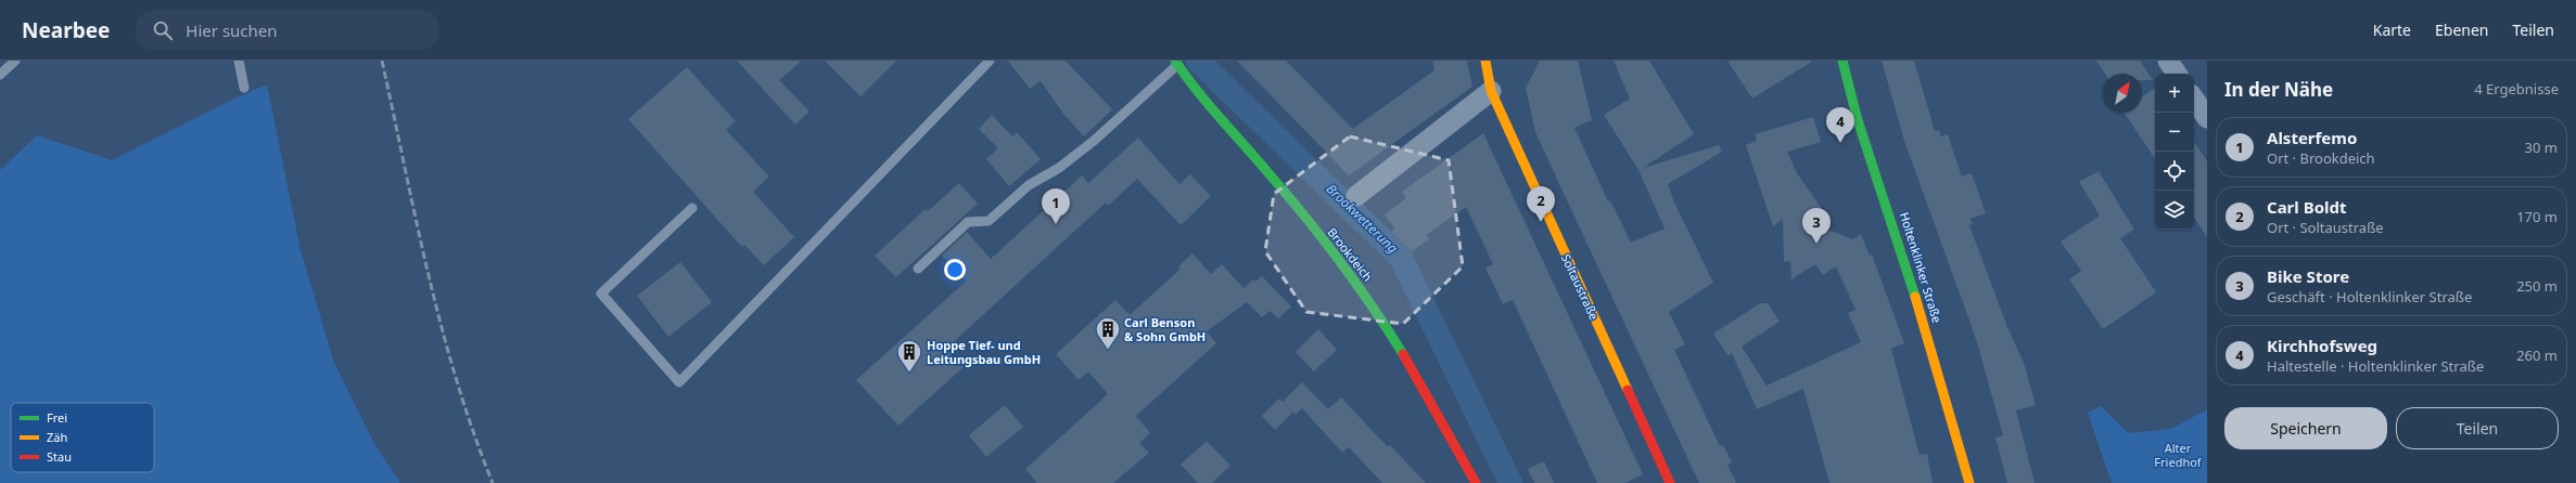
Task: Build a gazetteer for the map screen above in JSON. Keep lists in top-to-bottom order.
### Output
{
  "streets": {
    "street": ["Brookdeich", "Holtenklinker Straße", "Soltaustraße"]
  },
  "water": ["Brookwetterung"],
  "parks": ["Alter Friedhof"],
  "places": {
    "building": ["Carl Benson & Sohn GmbH", "Hoppe Tief- und Leitungsbau GmbH"]
  },
  "legend": ["Frei", "Zäh", "Stau"],
  "north": "top right",
  "page": {
    "header": "Nearbee",
    "search": "Hier suchen",
    "nav": ["Karte", "Ebenen", "Teilen"],
    "heading": ["In der Nähe", "4 Ergebnisse"],
    "map_buttons": ["+", "−"],
    "pins": [
      "4",
      "2",
      "1",
      "3"
    ],
    "list": [
      {
        "mark": "1",
        "name": "Alsterfemo",
        "note": "Ort · Brookdeich",
        "value": "30 m"
      },
      {
        "mark": "2",
        "name": "Carl Boldt",
        "note": "Ort · Soltaustraße",
        "value": "170 m"
      },
      {
        "mark": "3",
        "name": "Bike Store",
        "note": "Geschäft · Holtenklinker Straße",
        "value": "250 m"
      },
      {
        "mark": "4",
        "name": "Kirchhofsweg",
        "note": "Haltestelle · Holtenklinker Straße",
        "value": "260 m"
      }
    ],
    "buttons": ["Speichern", "Teilen"]
  }
}
